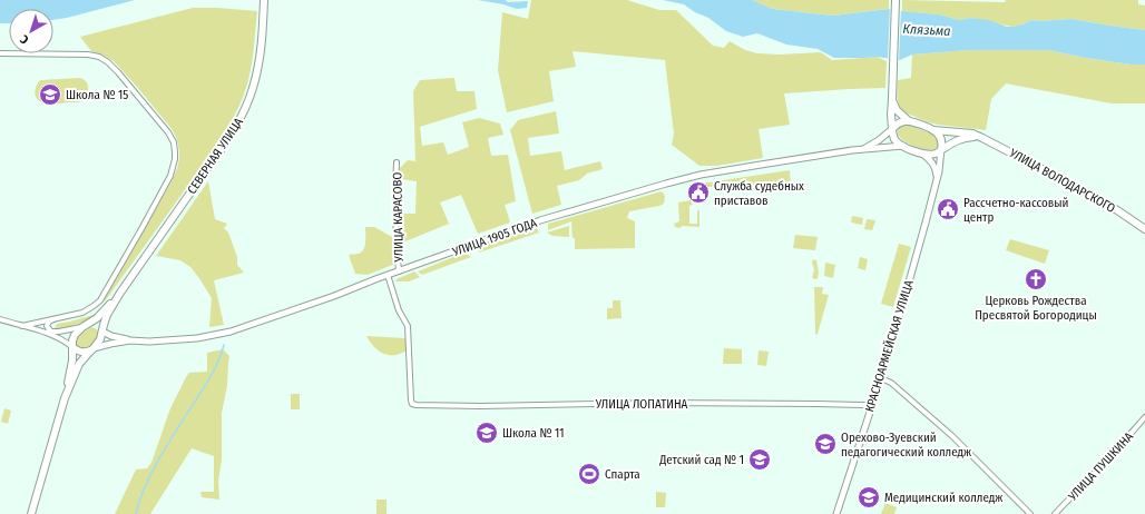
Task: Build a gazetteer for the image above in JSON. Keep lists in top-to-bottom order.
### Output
{
  "streets": {
    "main road": ["СЕВЕРНАЯ УЛИЦА", "УЛИЦА ВОЛОДАРСКОГО"],
    "street": [
      "УЛИЦА КАРАСОВО",
      "УЛИЦА 1905 ГОДА",
      "КРАСНОАРМЕЙСКАЯ УЛИЦА",
      "УЛИЦА ЛОПАТИНА",
      "УЛИЦА ПУШКИНА"
    ]
  },
  "crossings": [
    ["СЕВЕРНАЯ УЛИЦА", "УЛИЦА 1905 ГОДА"],
    ["УЛИЦА КАРАСОВО", "УЛИЦА 1905 ГОДА"],
    ["УЛИЦА 1905 ГОДА", "УЛИЦА ЛОПАТИНА"],
    ["КРАСНОАРМЕЙСКАЯ УЛИЦА", "УЛИЦА ЛОПАТИНА"]
  ],
  "water": ["Клязьма"],
  "places": {
    "school or university": [
      "Школа № 15",
      "Школа № 11",
      "Орехово-Зуевский педагогический колледж",
      "Детский сад № 1",
      "Медицинский колледж"
    ],
    "public building": ["Служба судебных приставов", "Рассчетно-кассовый центр"],
    "church": ["Церковь Рождества Пресвятой Богородицы"],
    "sports": ["Спарта"]
  },
  "north": "bottom left"
}
